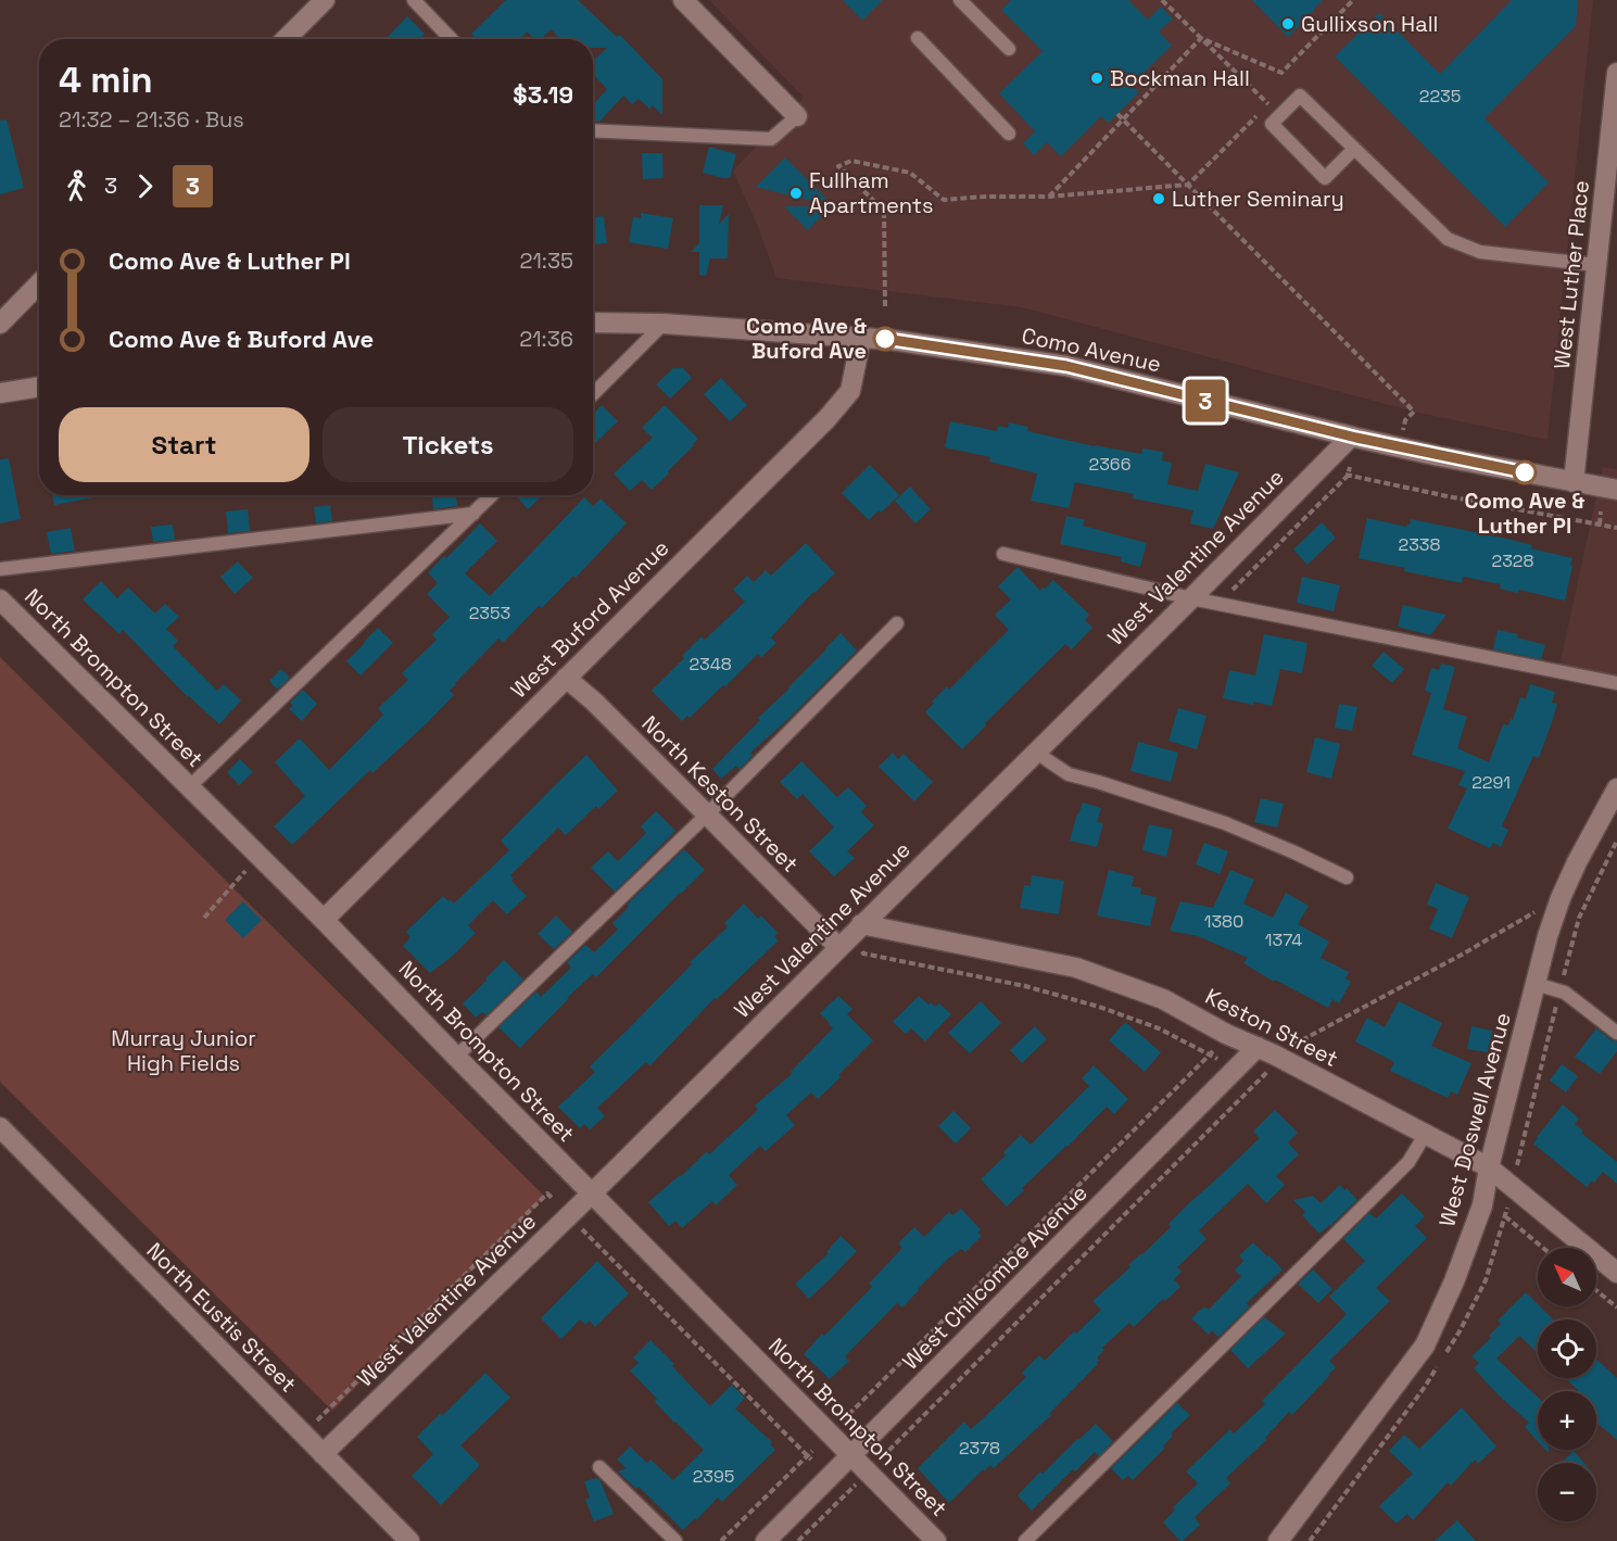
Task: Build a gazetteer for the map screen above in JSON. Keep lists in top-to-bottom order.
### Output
{
  "streets": {
    "street": [
      "West Luther Place",
      "Como Avenue",
      "West Valentine Avenue",
      "West Buford Avenue",
      "North Brompton Street",
      "North Keston Street",
      "Keston Street",
      "West Doswell Avenue",
      "West Chilcombe Avenue",
      "North Eustis Street"
    ]
  },
  "crossings": [
    ["West Luther Place", "Como Avenue"],
    ["Como Avenue", "West Valentine Avenue"],
    ["Como Avenue", "West Buford Avenue"],
    ["West Valentine Avenue", "North Brompton Street"],
    ["West Valentine Avenue", "North Keston Street"],
    ["West Valentine Avenue", "Keston Street"],
    ["West Valentine Avenue", "North Eustis Street"],
    ["West Buford Avenue", "North Brompton Street"],
    ["West Buford Avenue", "North Keston Street"],
    ["North Brompton Street", "West Chilcombe Avenue"],
    ["Keston Street", "West Doswell Avenue"],
    ["Keston Street", "West Chilcombe Avenue"]
  ],
  "parks": ["Murray Junior High Fields"],
  "places": [
    "Gullixson Hall",
    "Bockman Hall",
    "Fullham Apartments",
    "Luther Seminary",
    "Como Ave & Buford Ave",
    "Como Ave & Luther Pl"
  ],
  "lines": ["bus line 3"],
  "house_numbers": [
    "2235",
    "2366",
    "2338",
    "2328",
    "2353",
    "2348",
    "2291",
    "1380",
    "1374",
    "2378",
    "2395"
  ],
  "north": "top left",
  "page": {
    "on_map": "3",
    "heading": ["4 min", "21:32 – 21:36 · Bus", "$3.19"],
    "legs": ["3", "3"],
    "list": [
      {
        "name": "Como Ave & Luther Pl",
        "value": "21:35"
      },
      {
        "name": "Como Ave & Buford Ave",
        "value": "21:36"
      }
    ],
    "buttons": ["Start", "Tickets"],
    "map_buttons": ["+", "−"]
  }
}
